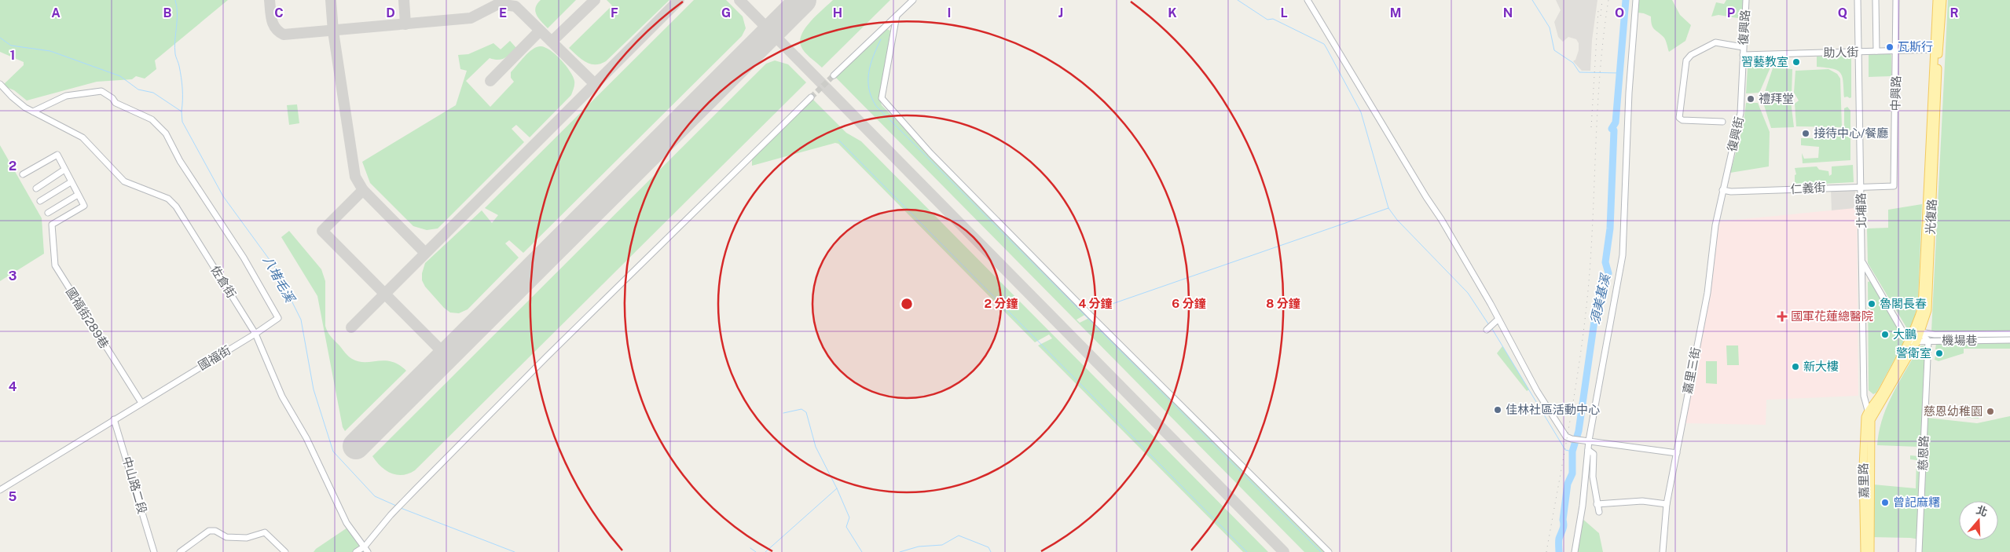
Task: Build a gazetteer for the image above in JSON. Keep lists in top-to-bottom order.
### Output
{
  "streets": {
    "main road": ["光復路", "嘉里路"],
    "street": [
      "復興路",
      "助人街",
      "中興路",
      "復興街",
      "仁義街",
      "北埔路",
      "佐倉街",
      "國福街289巷",
      "機場巷",
      "國福街",
      "嘉里三街",
      "慈恩路",
      "中山路二段"
    ]
  },
  "crossings": [
    ["復興路", "助人街"],
    ["復興路", "復興街"],
    ["助人街", "中興路"],
    ["助人街", "復興街"],
    ["助人街", "北埔路"],
    ["助人街", "光復路"],
    ["中興路", "仁義街"],
    ["復興街", "仁義街"],
    ["復興街", "嘉里三街"],
    ["仁義街", "北埔路"],
    ["仁義街", "嘉里三街"],
    ["北埔路", "光復路"],
    ["北埔路", "嘉里路"],
    ["光復路", "機場巷"],
    ["光復路", "嘉里路"],
    ["佐倉街", "國福街"],
    ["國福街289巷", "國福街"],
    ["機場巷", "慈恩路"],
    ["國福街", "中山路二段"]
  ],
  "water": ["八堵毛溪", "須美基溪"],
  "places": {
    "other": [
      "瓦斯行",
      "習藝教室",
      "禮拜堂",
      "接待中心/餐廳",
      "魯閣長春",
      "大鵬",
      "警衛室",
      "新大樓",
      "佳林社區活動中心",
      "慈恩幼稚園",
      "曾記麻糬"
    ],
    "health": ["國軍花蓮總醫院"]
  },
  "north": "top",
  "grid": {
    "columns": [
      "A",
      "B",
      "C",
      "D",
      "E",
      "F",
      "G",
      "H",
      "I",
      "J",
      "K",
      "L",
      "M",
      "N",
      "O",
      "P",
      "Q",
      "R"
    ],
    "rows": [
      "1",
      "2",
      "3",
      "4",
      "5"
    ]
  },
  "rings": [
    "2 分鐘",
    "4 分鐘",
    "6 分鐘",
    "8 分鐘"
  ]
}
